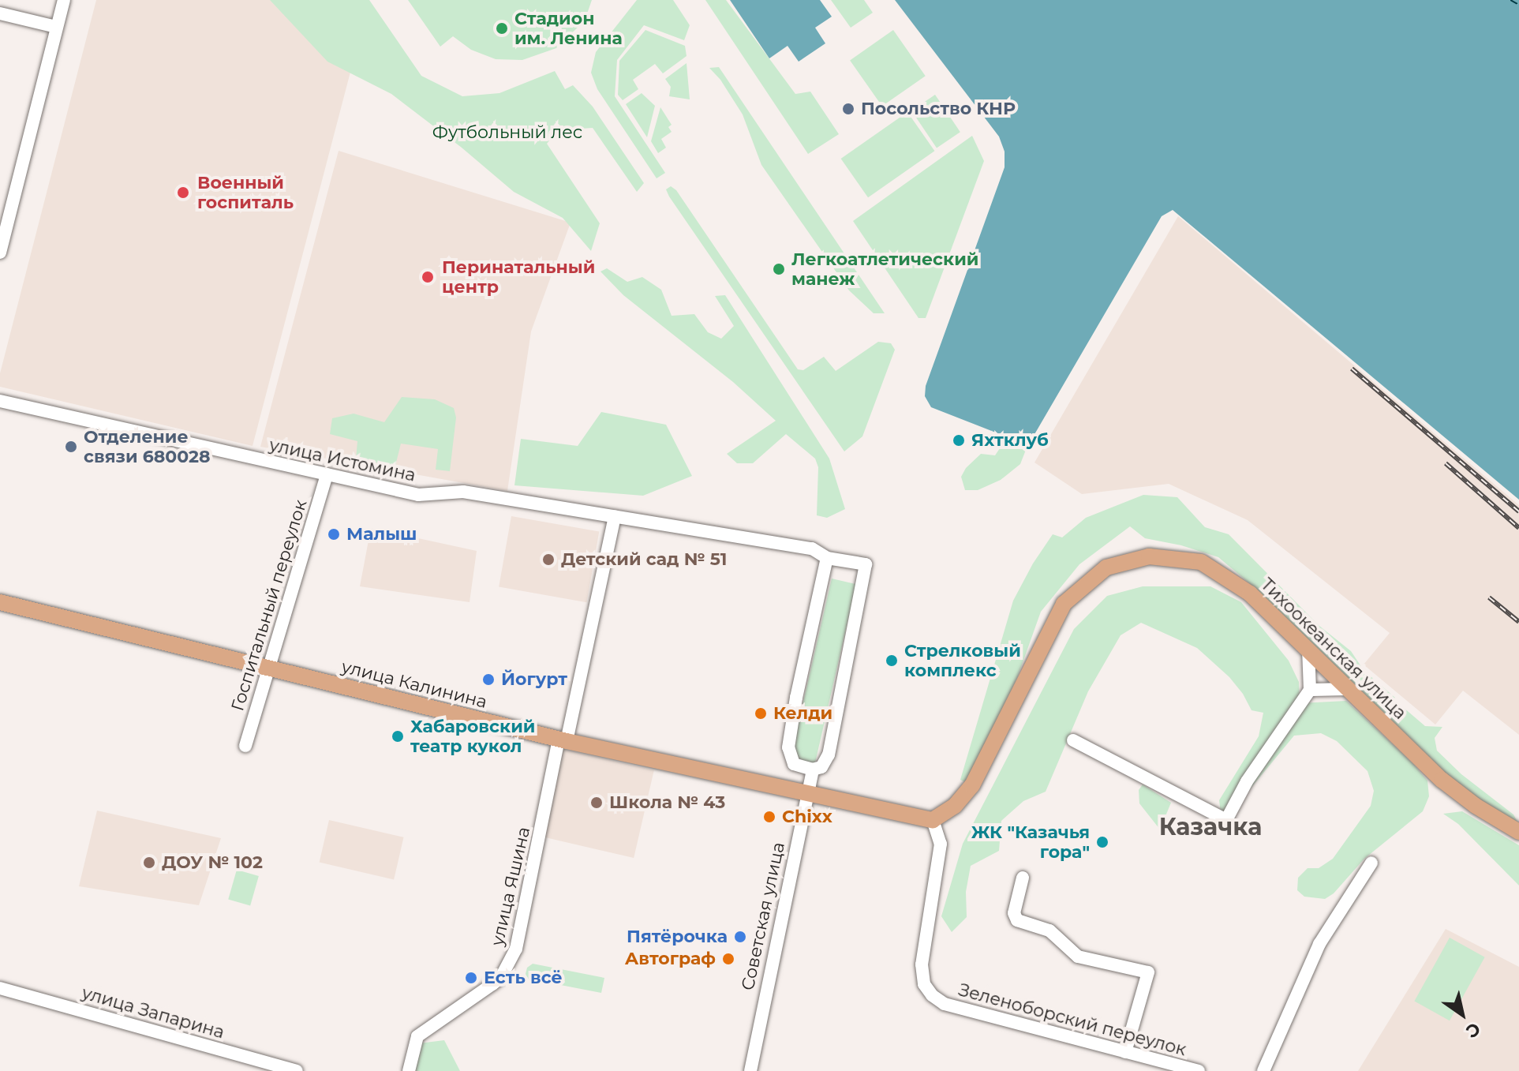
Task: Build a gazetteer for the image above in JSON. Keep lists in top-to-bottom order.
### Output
{
  "streets": {
    "main road": ["Тихоокеанская улица", "улица Калинина"],
    "street": [
      "улица Истомина",
      "Госпитальный переулок",
      "улица Яшина",
      "Советская улица",
      "улица Запарина",
      "Зеленоборский переулок"
    ]
  },
  "crossings": [
    ["улица Истомина", "Госпитальный переулок"],
    ["улица Истомина", "улица Яшина"],
    ["улица Истомина", "Советская улица"],
    ["Госпитальный переулок", "улица Калинина"],
    ["Тихоокеанская улица", "улица Калинина"],
    ["Тихоокеанская улица", "Зеленоборский переулок"],
    ["улица Калинина", "улица Яшина"],
    ["улица Калинина", "Советская улица"],
    ["улица Калинина", "Зеленоборский переулок"]
  ],
  "districts": ["Казачка"],
  "parks": ["Футбольный лес"],
  "places": [
    "Стадион им. Ленина",
    "Посольство КНР",
    "Военный госпиталь",
    "Легкоатлетический манеж",
    "Перинатальный центр",
    "Яхтклуб",
    "Отделение связи 680028",
    "Малыш",
    "Детский сад № 51",
    "Стрелковый комплекс",
    "Йогурт",
    "Келди",
    "Хабаровский театр кукол",
    "Школа № 43",
    "Chixx",
    "ЖК \"Казачья гора\"",
    "ДОУ № 102",
    "Пятёрочка",
    "Автограф",
    "Есть всё"
  ],
  "north": "bottom right"
}
